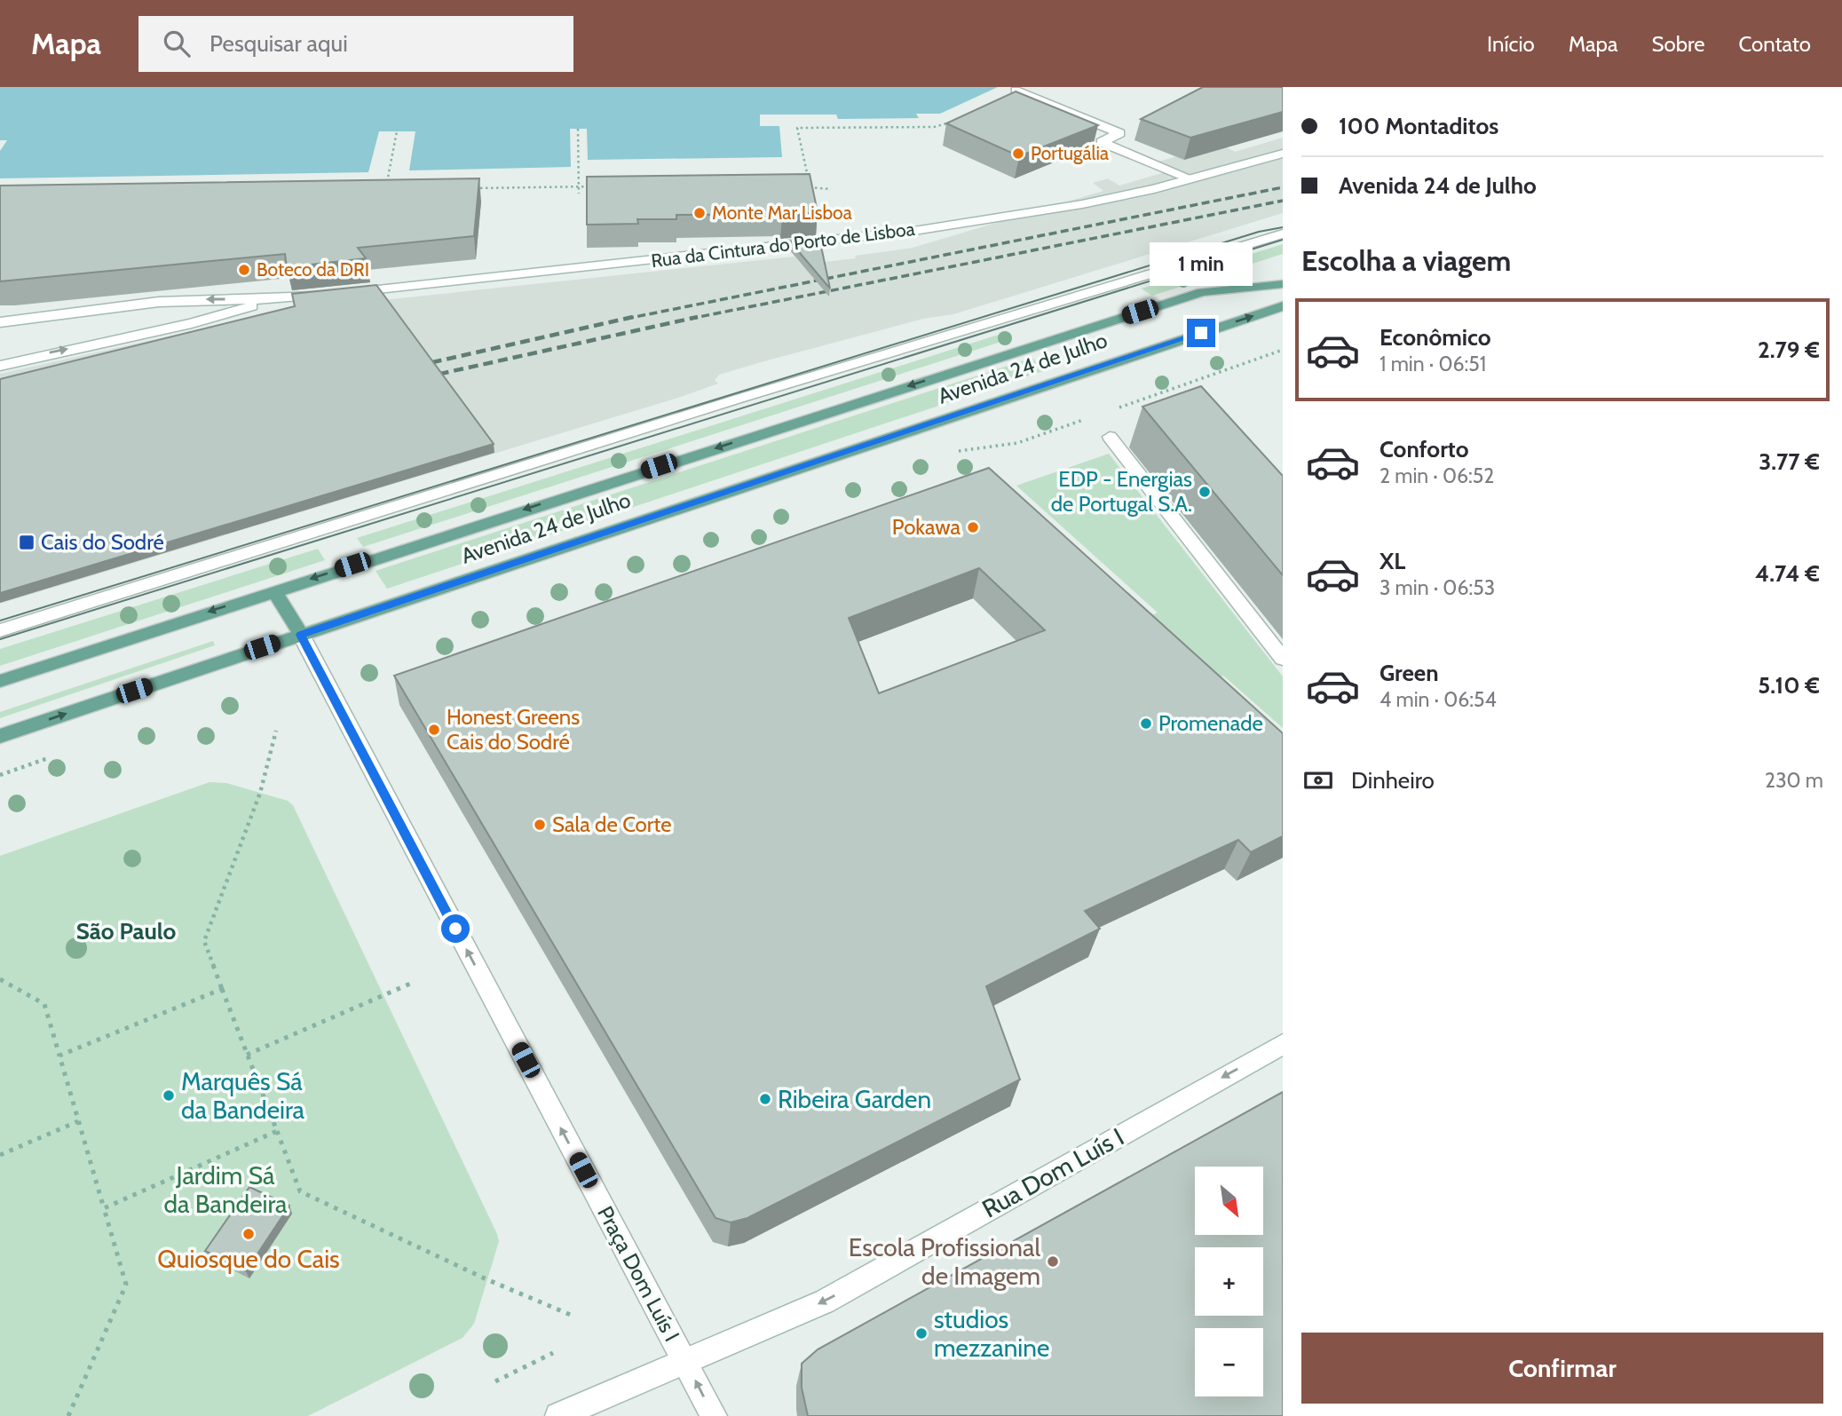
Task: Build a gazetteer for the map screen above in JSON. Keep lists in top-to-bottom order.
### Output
{
  "streets": {
    "main road": ["Avenida 24 de Julho"],
    "street": ["Rua da Cintura do Porto de Lisboa", "Rua Dom Luís I", "Praça Dom Luís I"]
  },
  "crossings": [
    ["Avenida 24 de Julho", "Praça Dom Luís I"],
    ["Rua Dom Luís I", "Praça Dom Luís I"]
  ],
  "one_way": ["Rua Dom Luís I", "Praça Dom Luís I"],
  "districts": ["São Paulo"],
  "parks": ["Jardim Sá da Bandeira"],
  "places": {
    "other": [
      "Portugália",
      "Monte Mar Lisboa",
      "Boteco da DRI",
      "EDP - Energias de Portugal S.A.",
      "Pokawa",
      "Promenade",
      "Honest Greens Cais do Sodré",
      "Sala de Corte",
      "Marquês Sá da Bandeira",
      "Ribeira Garden",
      "Quiosque do Cais",
      "Escola Profissional de Imagem",
      "studios mezzanine"
    ],
    "transit": ["Cais do Sodré"]
  },
  "north": "bottom right",
  "page": {
    "header": "Mapa",
    "search": "Pesquisar aqui",
    "nav": [
      "Início",
      "Mapa",
      "Sobre",
      "Contato"
    ],
    "banner": ["100 Montaditos", "Avenida 24 de Julho"],
    "heading": "Escolha a viagem",
    "bubble": "1 min",
    "list": [
      {
        "name": "Econômico",
        "note": "1 min · 06:51",
        "value": "2.79 €"
      },
      {
        "name": "Conforto",
        "note": "2 min · 06:52",
        "value": "3.77 €"
      },
      {
        "name": "XL",
        "note": "3 min · 06:53",
        "value": "4.74 €"
      },
      {
        "name": "Green",
        "note": "4 min · 06:54",
        "value": "5.10 €"
      }
    ],
    "pay": ["Dinheiro", "230 m"],
    "map_buttons": ["+", "−"],
    "buttons": "Confirmar"
  }
}
